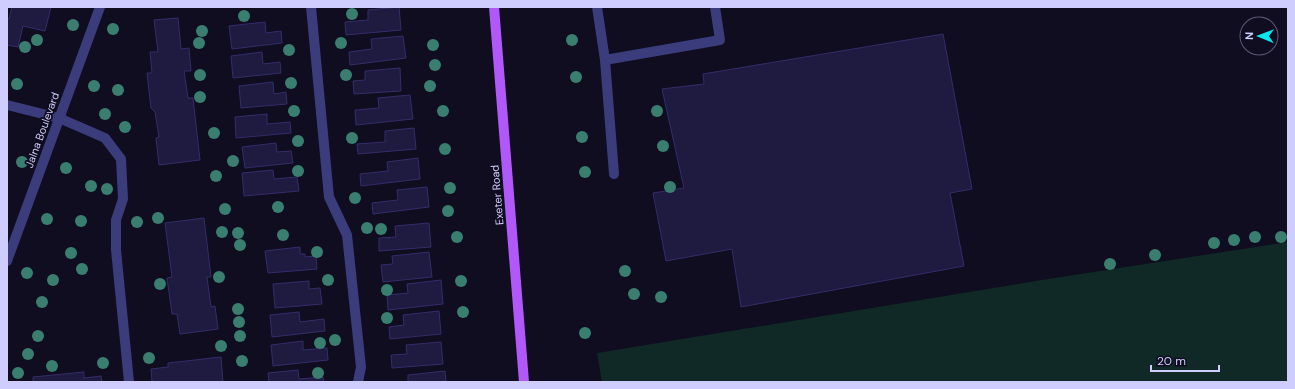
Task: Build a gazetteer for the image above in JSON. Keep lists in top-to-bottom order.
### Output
{
  "streets": {
    "main road": ["Exeter Road"],
    "street": ["Jalna Boulevard"]
  },
  "scale_bar": "20 m",
  "north": "left"
}
